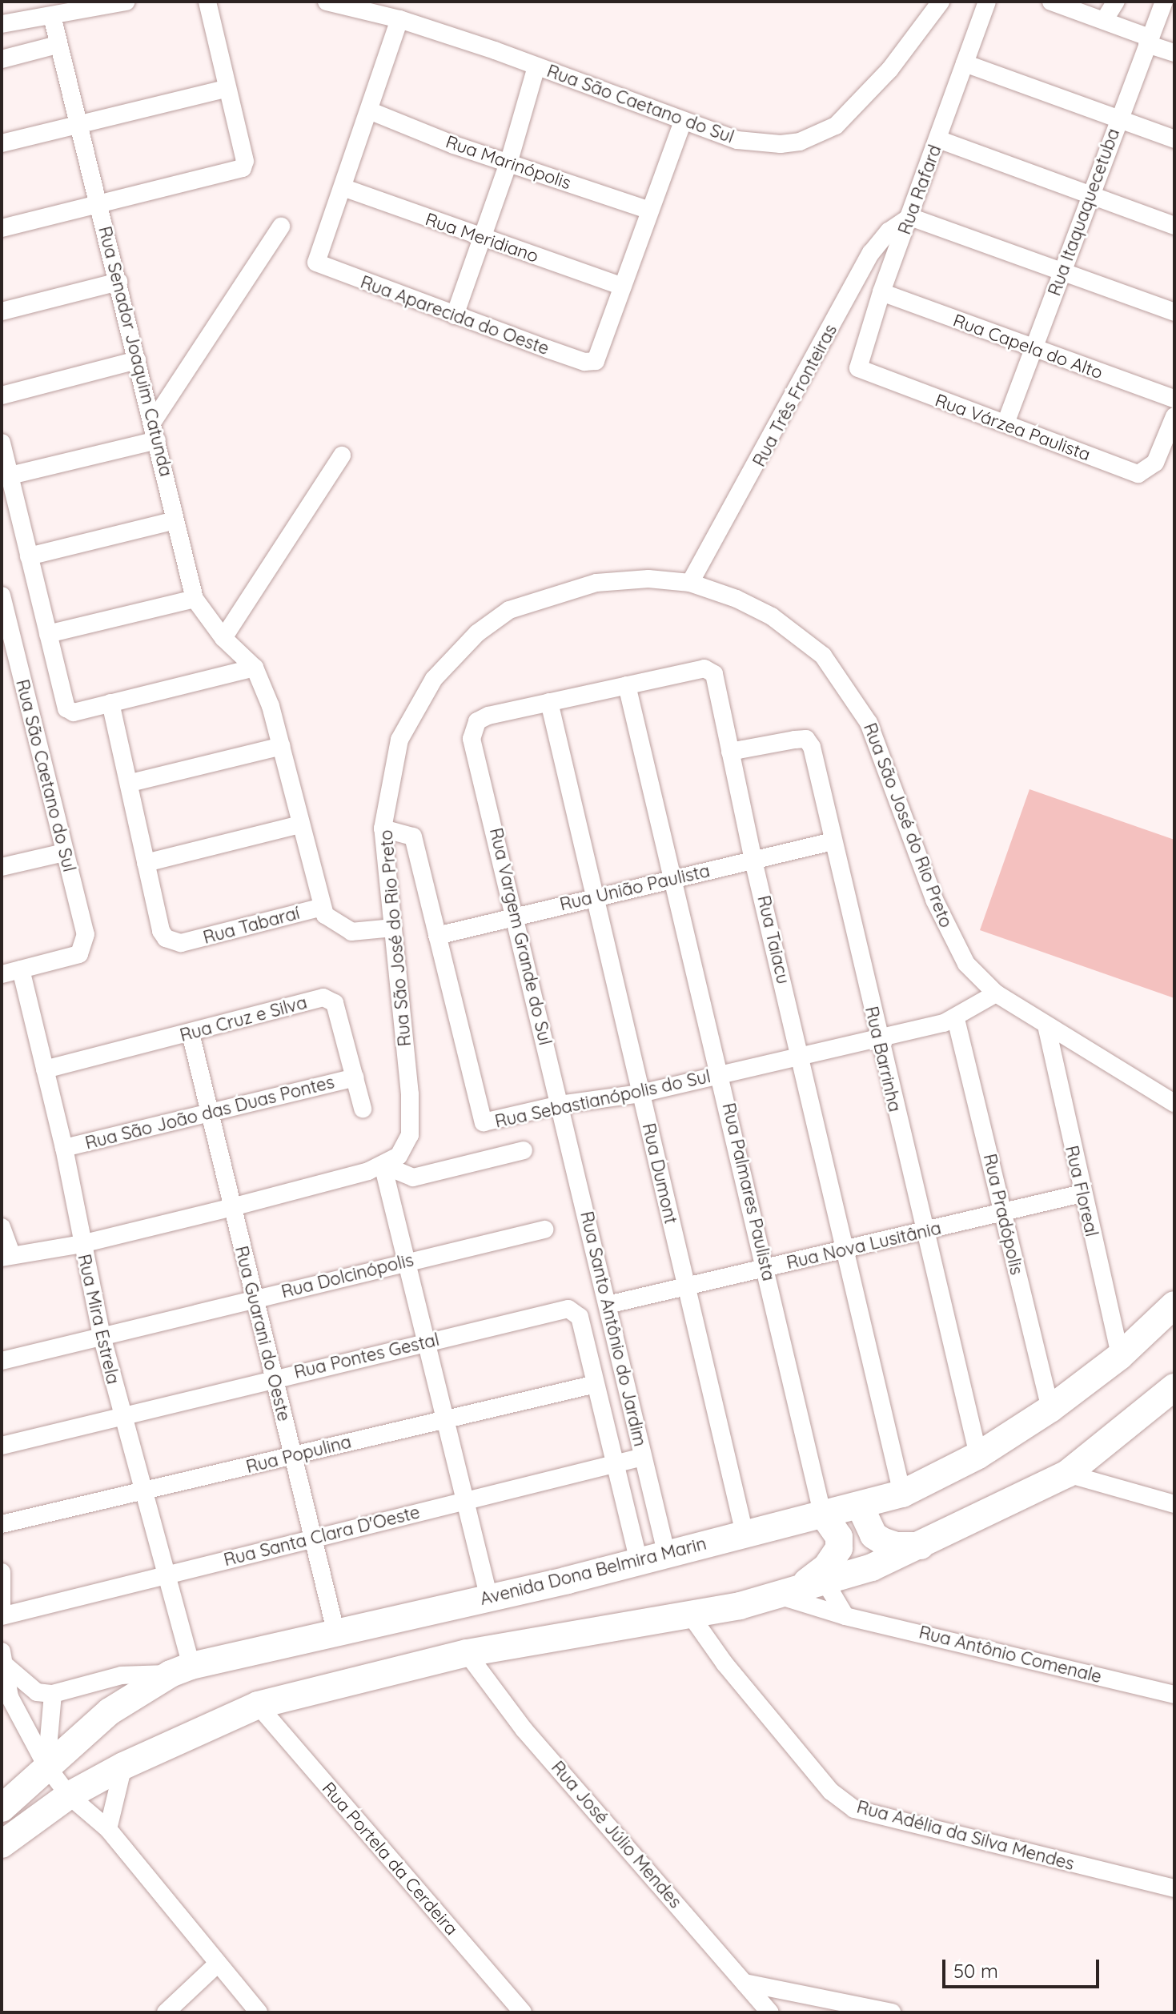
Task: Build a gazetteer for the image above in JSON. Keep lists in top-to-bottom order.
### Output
{
  "streets": {
    "main road": ["Avenida Dona Belmira Marin"],
    "street": [
      "Rua São Caetano do Sul",
      "Rua Marinópolis",
      "Rua Rafard",
      "Rua Itaquaquecetuba",
      "Rua Meridiano",
      "Rua Aparecida do Oeste",
      "Rua Capela do Alto",
      "Rua Senador Joaquim Catunda",
      "Rua Três Fronteiras",
      "Rua Várzea Paulista",
      "Rua São José do Rio Preto",
      "Rua União Paulista",
      "Rua Tabaraí",
      "Rua Vargem Grande do Sul",
      "Rua Taiacu",
      "Rua Cruz e Silva",
      "Rua Barrinha",
      "Rua Sebastianópolis do Sul",
      "Rua São João das Duas Pontes",
      "Rua Dumont",
      "Rua Floreal",
      "Rua Palmares Paulista",
      "Rua Pradópolis",
      "Rua Nova Lusitânia",
      "Rua Dolcinópolis",
      "Rua Mira Estrela",
      "Rua Santo Antônio do Jardim",
      "Rua Guarani do Oeste",
      "Rua Pontes Gestal",
      "Rua Populina",
      "Rua Santa Clara D'Oeste",
      "Rua Antônio Comenale",
      "Rua José Júlio Mendes",
      "Rua Adélia da Silva Mendes",
      "Rua Portela da Cerdeira"
    ]
  },
  "crossings": [
    ["Rua São Caetano do Sul", "Rua Aparecida do Oeste"],
    ["Rua São Caetano do Sul", "Rua Mira Estrela"],
    ["Rua Marinópolis", "Rua Aparecida do Oeste"],
    ["Rua Rafard", "Rua Capela do Alto"],
    ["Rua Rafard", "Rua Três Fronteiras"],
    ["Rua Rafard", "Rua Várzea Paulista"],
    ["Rua Itaquaquecetuba", "Rua Capela do Alto"],
    ["Rua Itaquaquecetuba", "Rua Várzea Paulista"],
    ["Rua Meridiano", "Rua Aparecida do Oeste"],
    ["Rua Três Fronteiras", "Rua São José do Rio Preto"],
    ["Rua São José do Rio Preto", "Rua Sebastianópolis do Sul"],
    ["Rua São José do Rio Preto", "Rua Floreal"],
    ["Rua São José do Rio Preto", "Rua Mira Estrela"],
    ["Rua São José do Rio Preto", "Rua Guarani do Oeste"],
    ["Rua União Paulista", "Rua Vargem Grande do Sul"],
    ["Rua União Paulista", "Rua Taiacu"],
    ["Rua União Paulista", "Rua Barrinha"],
    ["Rua União Paulista", "Rua Sebastianópolis do Sul"],
    ["Rua União Paulista", "Rua Dumont"],
    ["Rua União Paulista", "Rua Palmares Paulista"],
    ["Rua Vargem Grande do Sul", "Rua Taiacu"],
    ["Rua Vargem Grande do Sul", "Rua Sebastianópolis do Sul"],
    ["Rua Vargem Grande do Sul", "Rua Santo Antônio do Jardim"],
    ["Rua Taiacu", "Rua Barrinha"],
    ["Rua Taiacu", "Rua Sebastianópolis do Sul"],
    ["Rua Taiacu", "Rua Dumont"],
    ["Rua Taiacu", "Rua Palmares Paulista"],
    ["Rua Taiacu", "Rua Nova Lusitânia"],
    ["Rua Taiacu", "Avenida Dona Belmira Marin"],
    ["Rua Cruz e Silva", "Rua São João das Duas Pontes"],
    ["Rua Cruz e Silva", "Rua Mira Estrela"],
    ["Rua Cruz e Silva", "Rua Guarani do Oeste"],
    ["Rua Barrinha", "Rua Sebastianópolis do Sul"],
    ["Rua Barrinha", "Rua Nova Lusitânia"],
    ["Rua Barrinha", "Avenida Dona Belmira Marin"],
    ["Rua Sebastianópolis do Sul", "Rua Dumont"],
    ["Rua Sebastianópolis do Sul", "Rua Palmares Paulista"],
    ["Rua Sebastianópolis do Sul", "Rua Pradópolis"],
    ["Rua Sebastianópolis do Sul", "Rua Santo Antônio do Jardim"],
    ["Rua São João das Duas Pontes", "Rua Mira Estrela"],
    ["Rua São João das Duas Pontes", "Rua Guarani do Oeste"],
    ["Rua Dumont", "Rua Nova Lusitânia"],
    ["Rua Dumont", "Avenida Dona Belmira Marin"],
    ["Rua Floreal", "Rua Nova Lusitânia"],
    ["Rua Floreal", "Avenida Dona Belmira Marin"],
    ["Rua Palmares Paulista", "Rua Nova Lusitânia"],
    ["Rua Palmares Paulista", "Avenida Dona Belmira Marin"],
    ["Rua Pradópolis", "Rua Nova Lusitânia"],
    ["Rua Pradópolis", "Avenida Dona Belmira Marin"],
    ["Rua Nova Lusitânia", "Rua Santo Antônio do Jardim"],
    ["Rua Dolcinópolis", "Rua Mira Estrela"],
    ["Rua Dolcinópolis", "Rua Guarani do Oeste"],
    ["Rua Mira Estrela", "Rua Pontes Gestal"],
    ["Rua Mira Estrela", "Rua Populina"],
    ["Rua Mira Estrela", "Rua Santa Clara D'Oeste"],
    ["Rua Mira Estrela", "Avenida Dona Belmira Marin"],
    ["Rua Santo Antônio do Jardim", "Rua Pontes Gestal"],
    ["Rua Santo Antônio do Jardim", "Rua Populina"],
    ["Rua Santo Antônio do Jardim", "Rua Santa Clara D'Oeste"],
    ["Rua Santo Antônio do Jardim", "Avenida Dona Belmira Marin"],
    ["Rua Guarani do Oeste", "Rua Pontes Gestal"],
    ["Rua Guarani do Oeste", "Rua Populina"],
    ["Rua Guarani do Oeste", "Rua Santa Clara D'Oeste"],
    ["Rua Guarani do Oeste", "Avenida Dona Belmira Marin"]
  ],
  "scale_bar": "50 m"
}
